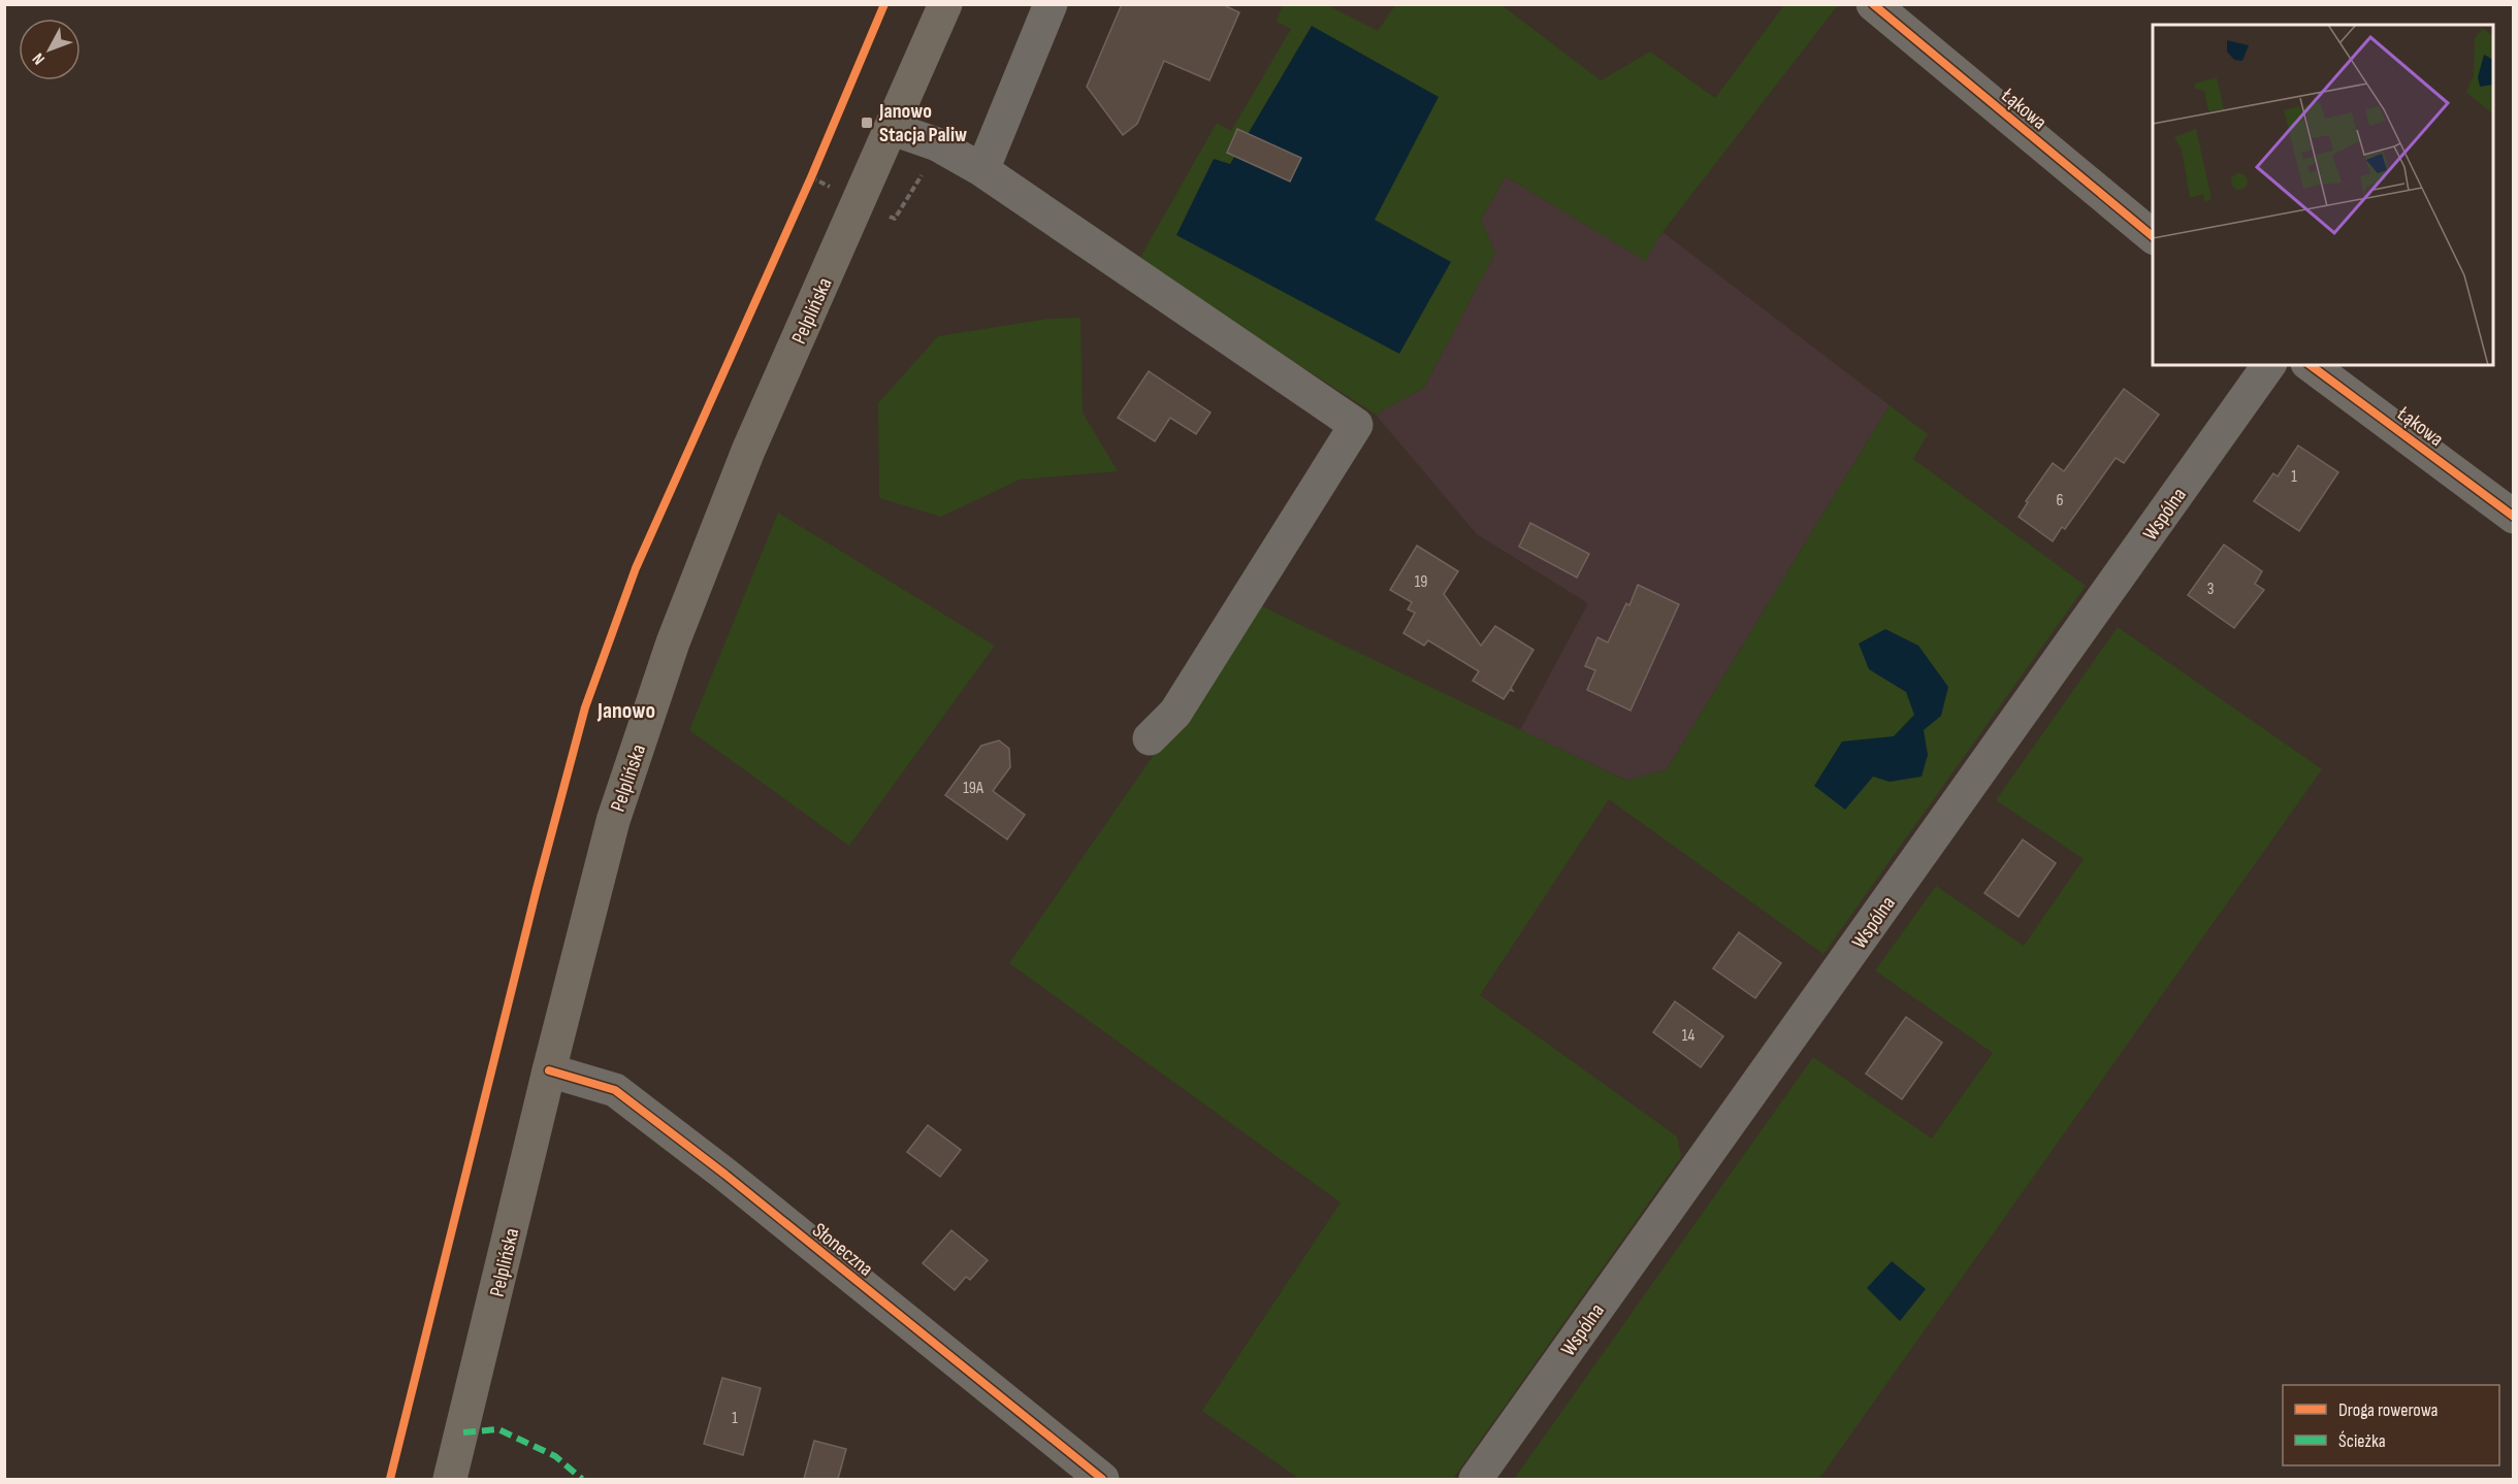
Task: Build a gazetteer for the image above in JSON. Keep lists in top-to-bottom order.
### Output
{
  "streets": {
    "main road": ["Pelplińska"],
    "street": ["Łąkowa", "Wspólna", "Słoneczna"]
  },
  "crossings": [
    ["Pelplińska", "Słoneczna"]
  ],
  "districts": ["Janowo"],
  "places": {
    "transit": ["Janowo Stacja Paliw"]
  },
  "house_numbers": [
    "1",
    "6",
    "19",
    "3",
    "19A",
    "14",
    "1"
  ],
  "legend": ["Droga rowerowa", "Ścieżka"],
  "north": "bottom left"
}
